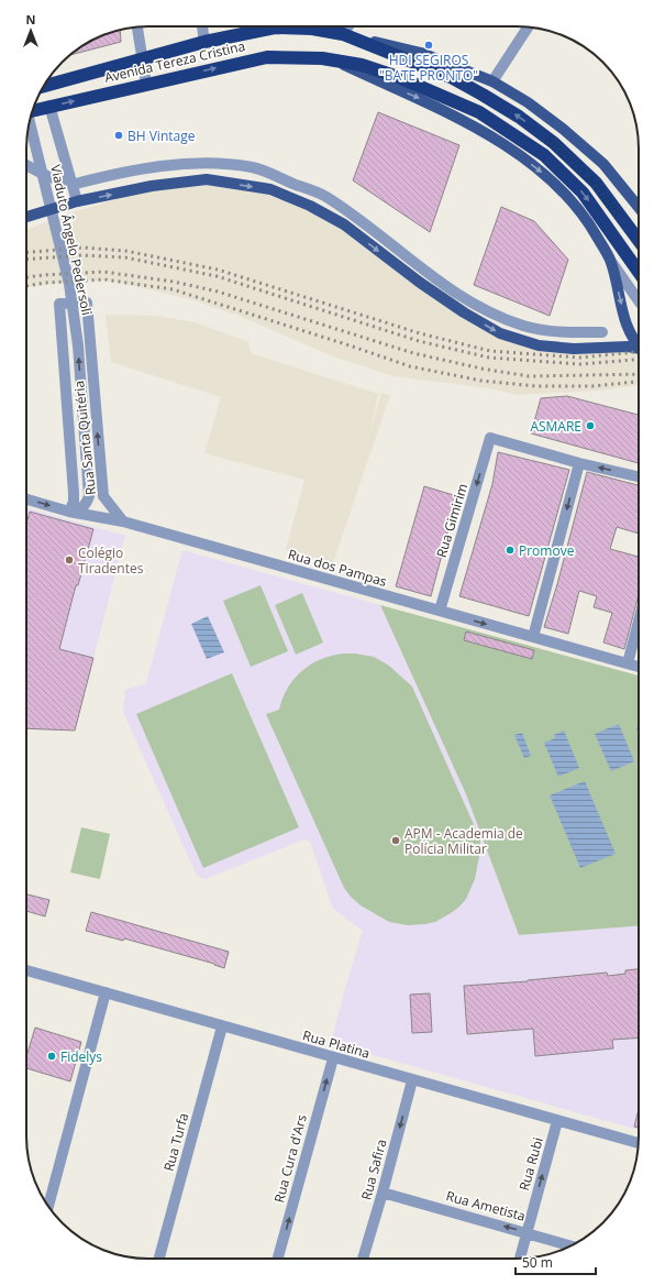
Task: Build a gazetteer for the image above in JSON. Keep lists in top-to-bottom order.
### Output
{
  "streets": {
    "highway": ["Avenida Tereza Cristina"],
    "street": [
      "Viaduto Ângelo Pedersoli",
      "Rua Santa Quitéria",
      "Rua Gimirim",
      "Rua dos Pampas",
      "Rua Platina",
      "Rua Turfa",
      "Rua Cura d'Ars",
      "Rua Rubi",
      "Rua Safira",
      "Rua Ametista"
    ]
  },
  "crossings": [
    ["Viaduto Ângelo Pedersoli", "Rua Santa Quitéria"],
    ["Rua Santa Quitéria", "Rua dos Pampas"],
    ["Rua Gimirim", "Rua dos Pampas"],
    ["Rua Platina", "Rua Turfa"],
    ["Rua Platina", "Rua Cura d'Ars"],
    ["Rua Platina", "Rua Rubi"],
    ["Rua Platina", "Rua Safira"],
    ["Rua Rubi", "Rua Ametista"],
    ["Rua Safira", "Rua Ametista"]
  ],
  "one_way": [
    "Viaduto Ângelo Pedersoli",
    "Rua Cura d'Ars",
    "Rua Rubi",
    "Rua Safira",
    "Rua Ametista"
  ],
  "water": ["Ribeirão Arrudas"],
  "places": [
    "HDI SEGIROS \"BATE PRONTO\"",
    "BH Vintage",
    "ASMARE",
    "Promove",
    "Colégio Tiradentes",
    "APM - Academia de Polícia Militar",
    "Fidelys"
  ],
  "scale_bar": "50 m",
  "north": "top"
}
